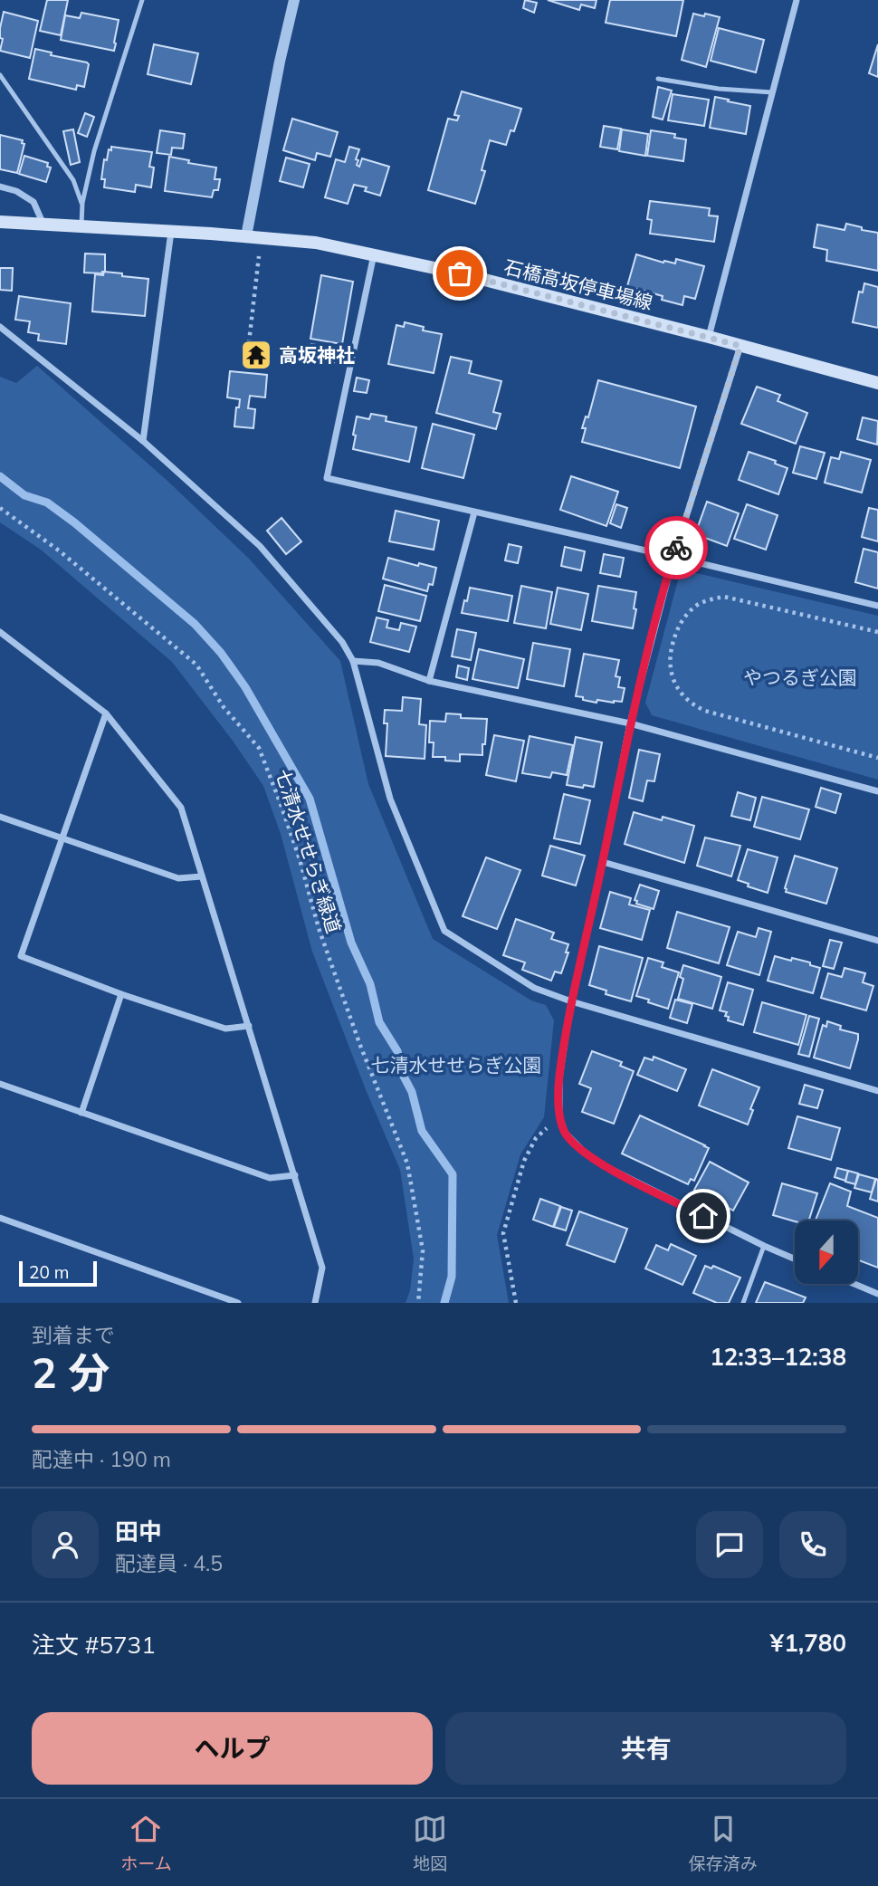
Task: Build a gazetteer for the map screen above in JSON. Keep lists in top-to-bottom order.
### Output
{
  "streets": {
    "main road": ["石橋高坂停車場線"],
    "path": ["七清水せせらぎ緑道"]
  },
  "parks": ["やつるぎ公園", "七清水せせらぎ公園"],
  "places": {
    "temple": ["高坂神社"]
  },
  "scale_bar": "20 m",
  "north": "bottom",
  "page": {
    "scale": "20 m",
    "heading": ["2 分", "到着まで", "12:33–12:38"],
    "panel": [
      "田中",
      "配達員 · 4.5",
      "注文 #5731",
      "¥1,780"
    ],
    "bar": "配達中 · 190 m",
    "buttons": ["ヘルプ", "共有"],
    "tabs": ["ホーム", "地図", "保存済み"]
  }
}
